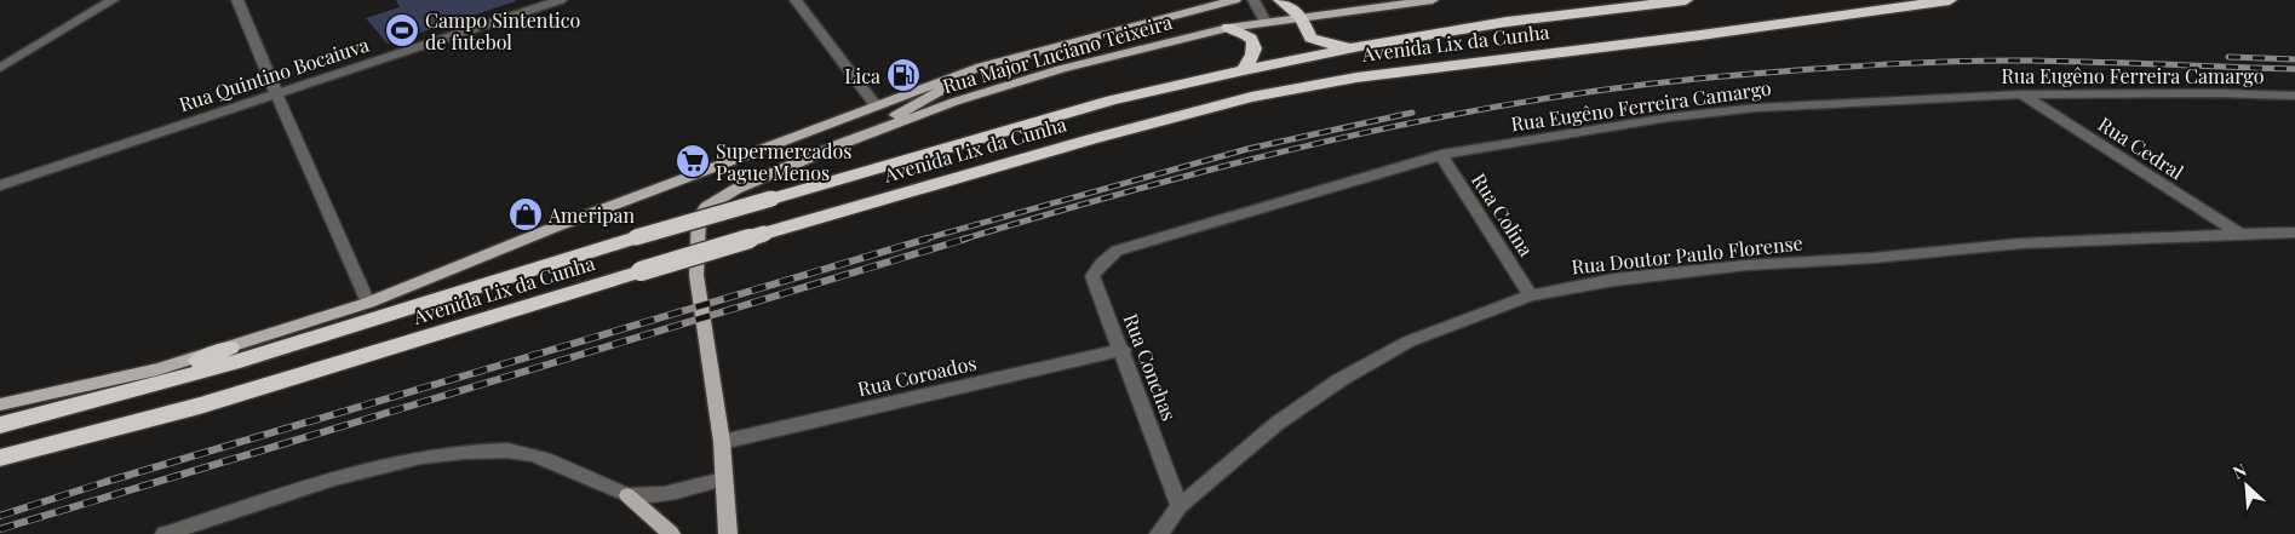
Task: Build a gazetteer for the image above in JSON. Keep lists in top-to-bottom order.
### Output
{
  "streets": {
    "highway": ["Avenida Lix da Cunha"],
    "main road": ["Rua Major Luciano Teixeira"],
    "street": [
      "Rua Quintino Bocaiuva",
      "Rua Eugêno Ferreira Camargo",
      "Rua Cedral",
      "Rua Colina",
      "Rua Doutor Paulo Florense",
      "Rua Conchas",
      "Rua Coroados"
    ]
  },
  "crossings": [
    ["Rua Major Luciano Teixeira", "Rua Coroados"],
    ["Rua Eugêno Ferreira Camargo", "Rua Cedral"],
    ["Rua Eugêno Ferreira Camargo", "Rua Colina"],
    ["Rua Eugêno Ferreira Camargo", "Rua Conchas"],
    ["Rua Cedral", "Rua Doutor Paulo Florense"],
    ["Rua Colina", "Rua Doutor Paulo Florense"],
    ["Rua Doutor Paulo Florense", "Rua Conchas"],
    ["Rua Conchas", "Rua Coroados"]
  ],
  "places": {
    "sports": ["Campo Sintentico de futebol"],
    "fuel station": ["Lica"],
    "supermarket": ["Supermercados Pague Menos"],
    "shop": ["Ameripan"]
  },
  "north": "top left"
}
